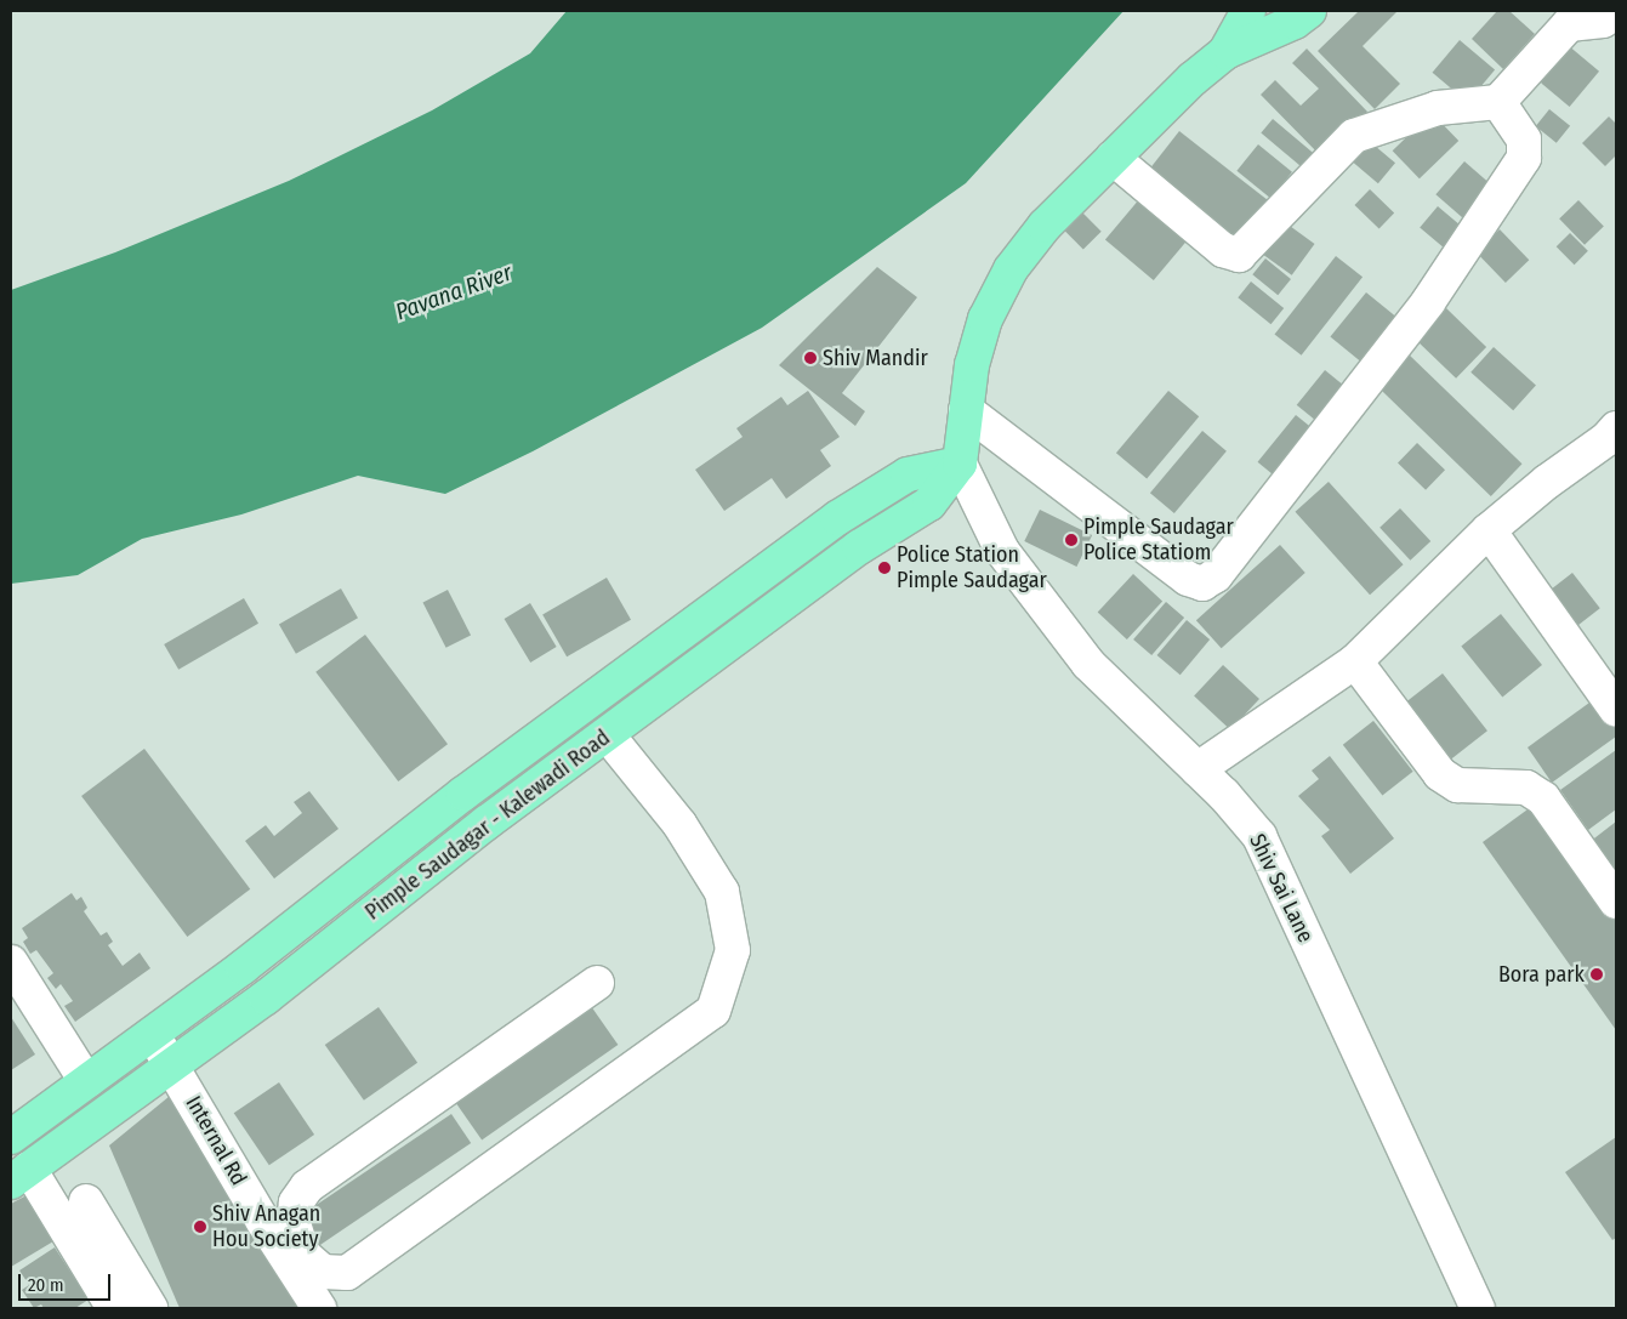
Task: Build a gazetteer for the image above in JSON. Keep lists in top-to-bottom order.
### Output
{
  "streets": {
    "main road": ["Pimple Saudagar - Kalewadi Road"],
    "street": ["Shiv Sai Lane", "Internal Rd"]
  },
  "crossings": [
    ["Pimple Saudagar - Kalewadi Road", "Shiv Sai Lane"],
    ["Pimple Saudagar - Kalewadi Road", "Internal Rd"]
  ],
  "water": ["Pavana River"],
  "places": [
    "Shiv Mandir",
    "Pimple Saudagar Police Statiom",
    "Police Station Pimple Saudagar",
    "Bora park",
    "Shiv Anagan Hou Society"
  ],
  "scale_bar": "20 m"
}
